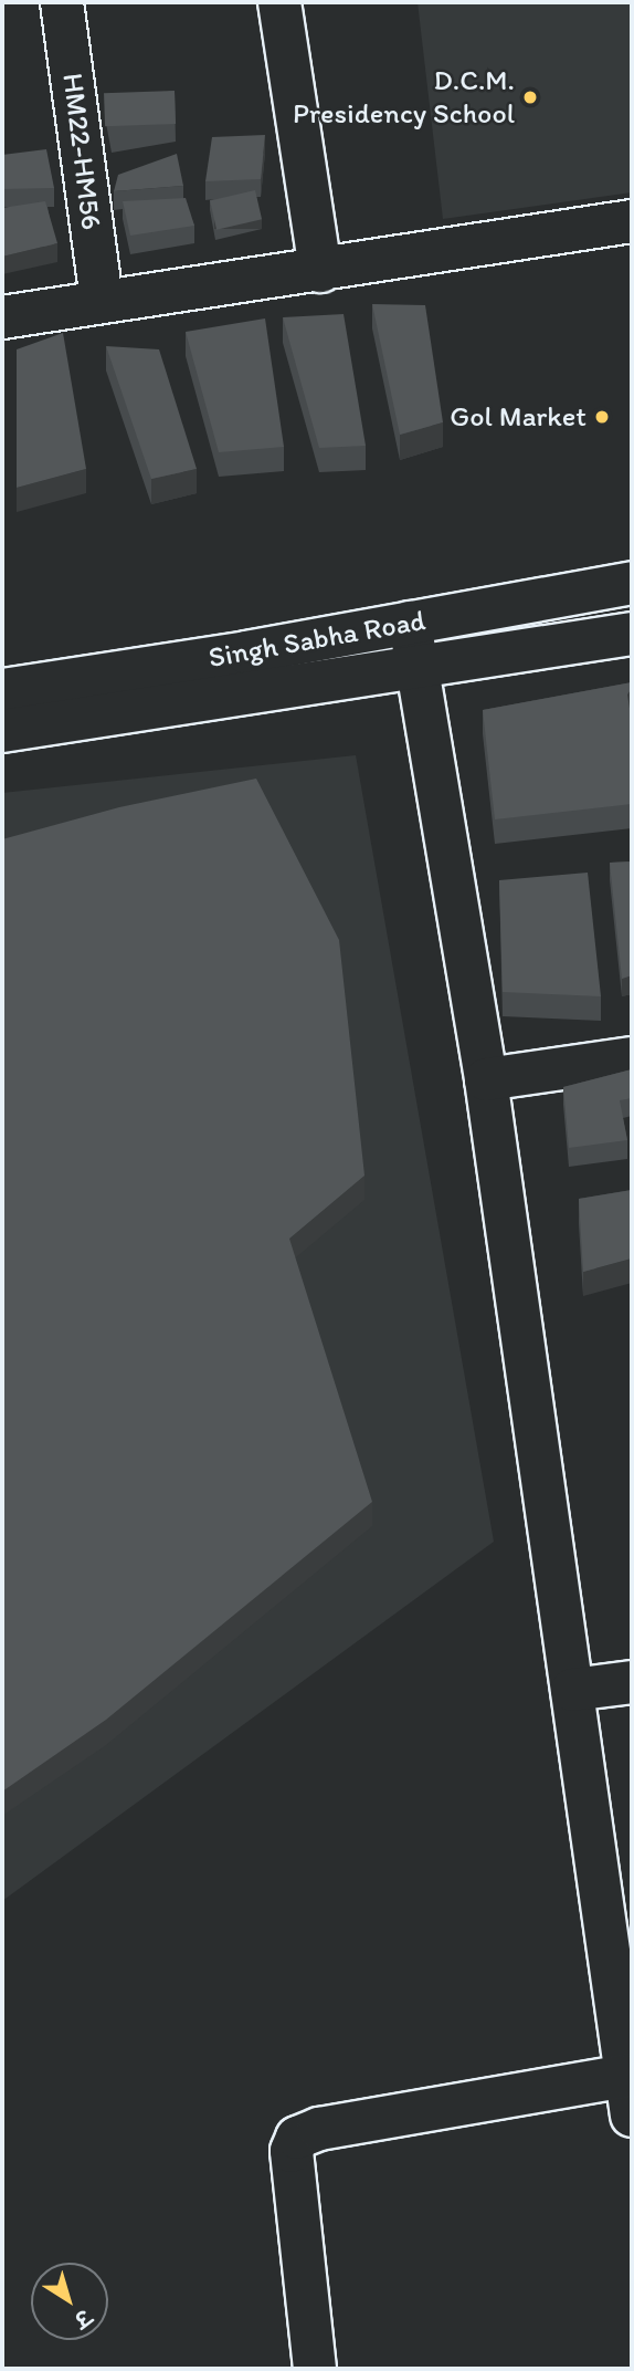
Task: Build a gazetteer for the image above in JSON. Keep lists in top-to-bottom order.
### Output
{
  "streets": {
    "street": ["HM22-HM56", "Singh Sabha Road"]
  },
  "places": ["D.C.M. Presidency School", "Gol Market"],
  "north": "bottom right"
}
